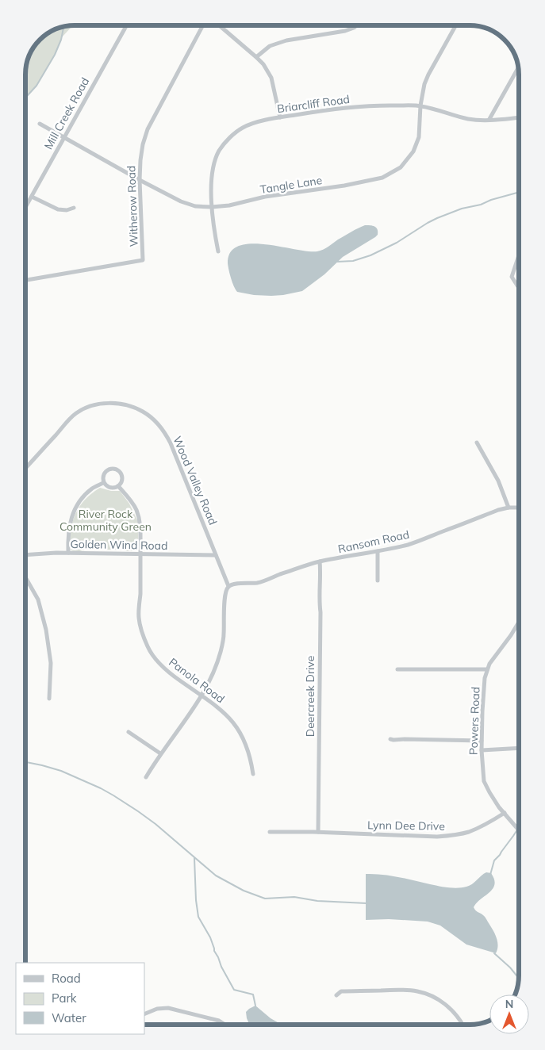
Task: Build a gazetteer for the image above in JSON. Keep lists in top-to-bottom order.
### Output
{
  "streets": {
    "street": [
      "Briarcliff Road",
      "Mill Creek Road",
      "Tangle Lane",
      "Witherow Road",
      "Wood Valley Road",
      "Ransom Road",
      "Golden Wind Road",
      "Panola Road",
      "Deercreek Drive",
      "Powers Road",
      "Lynn Dee Drive"
    ]
  },
  "crossings": [
    ["Briarcliff Road", "Tangle Lane"],
    ["Mill Creek Road", "Tangle Lane"],
    ["Tangle Lane", "Witherow Road"],
    ["Wood Valley Road", "Ransom Road"],
    ["Wood Valley Road", "Golden Wind Road"],
    ["Wood Valley Road", "Panola Road"],
    ["Ransom Road", "Deercreek Drive"],
    ["Golden Wind Road", "Panola Road"],
    ["Deercreek Drive", "Lynn Dee Drive"],
    ["Powers Road", "Lynn Dee Drive"]
  ],
  "parks": ["River Rock Community Green"],
  "legend": ["Road", "Park", "Water"],
  "north": "top"
}
